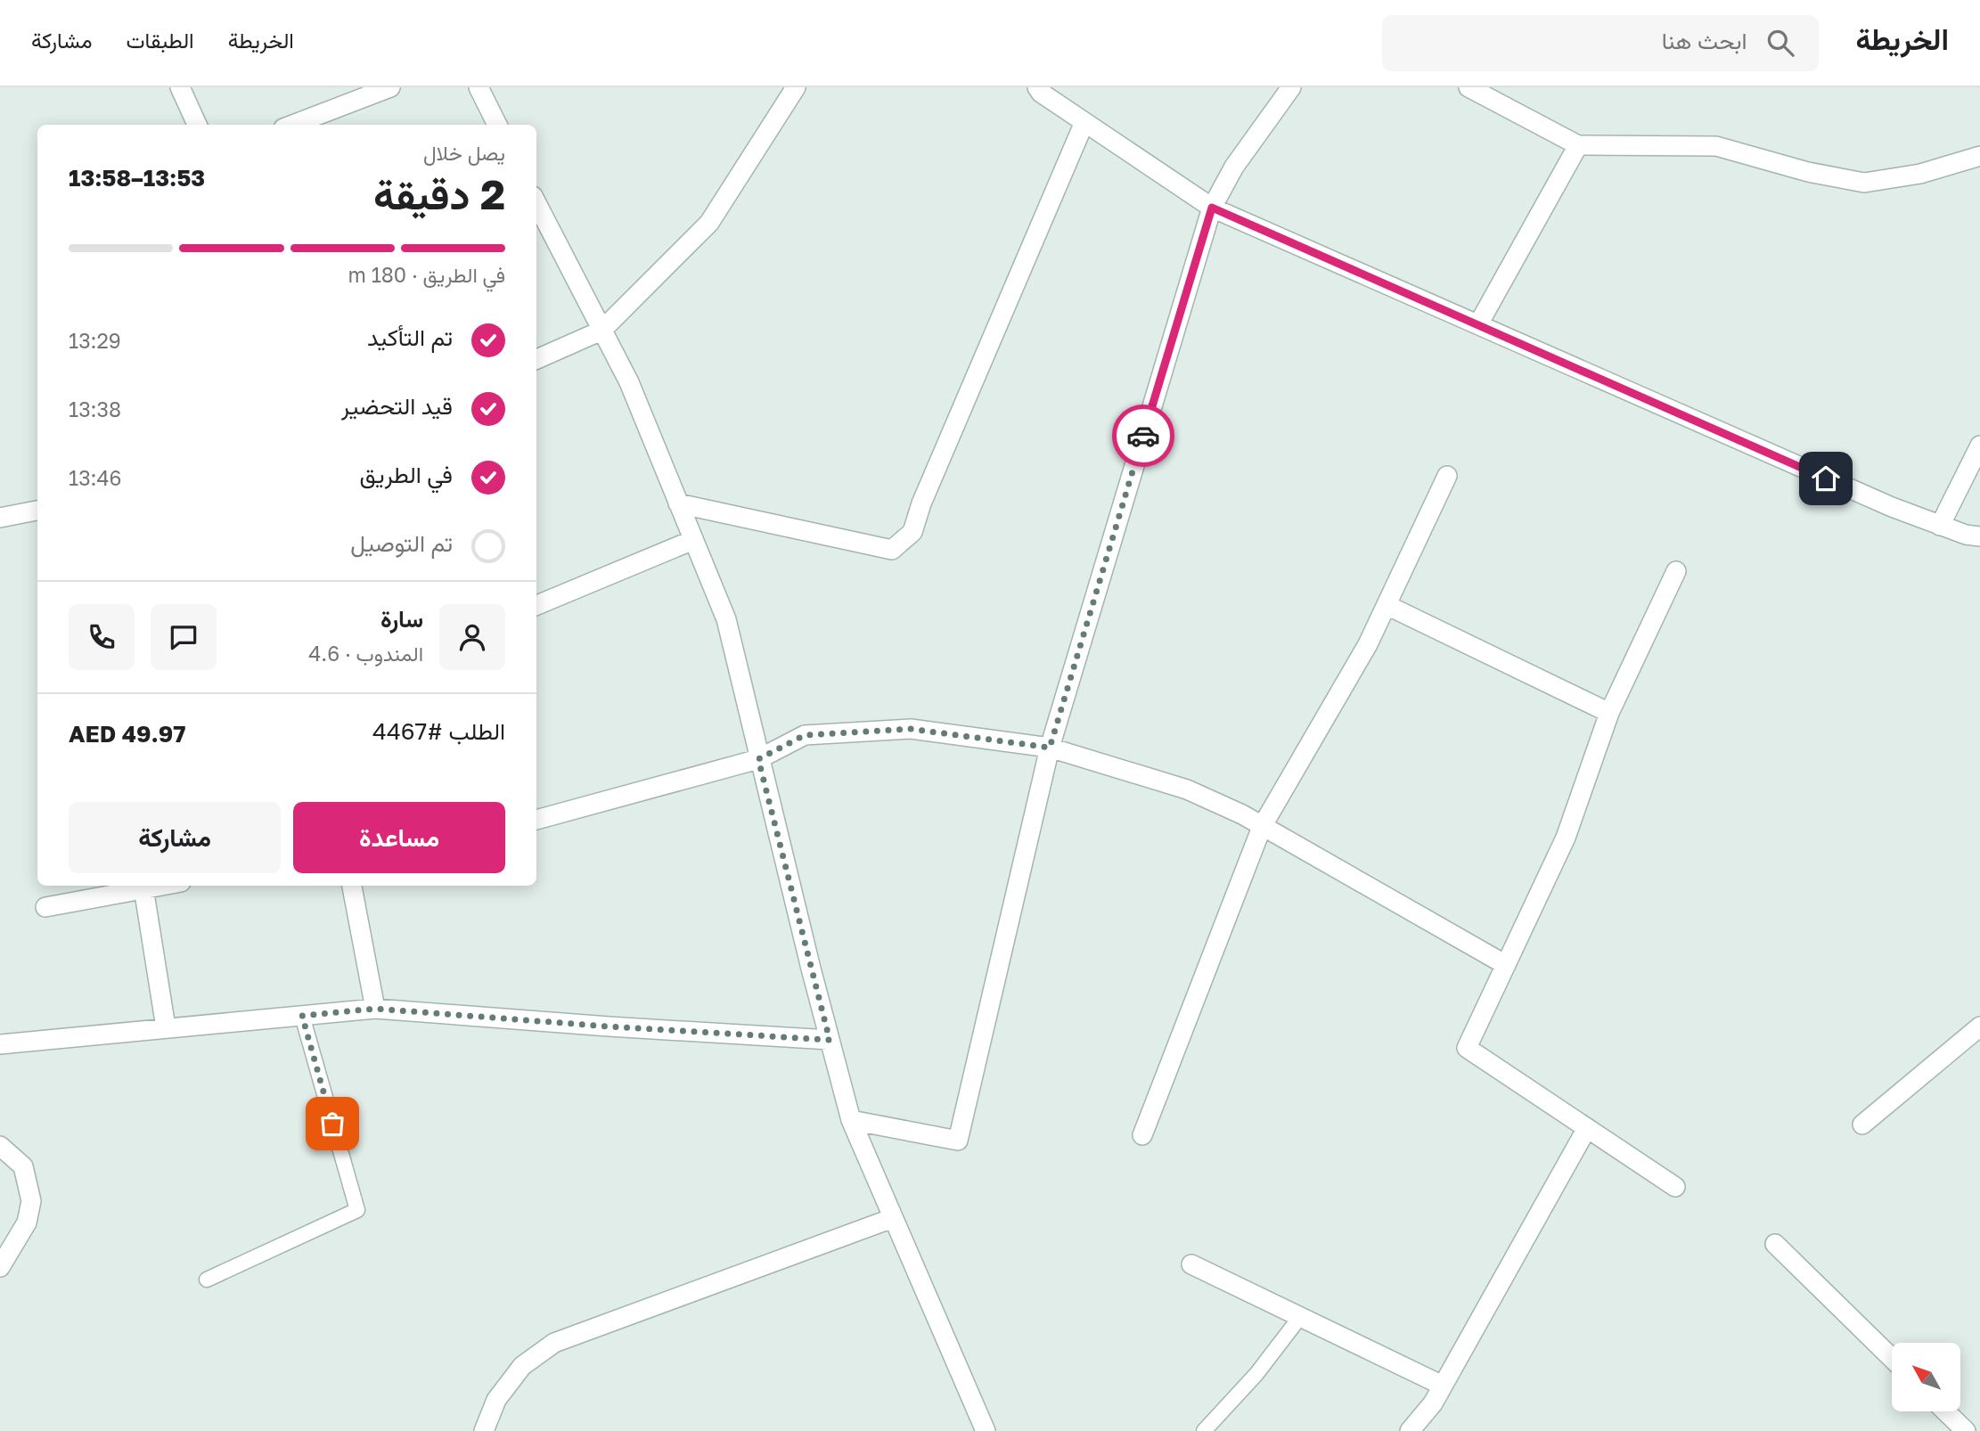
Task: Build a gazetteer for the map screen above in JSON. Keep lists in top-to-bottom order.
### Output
{
  "north": "top left",
  "page": {
    "header": "الخريطة",
    "search": "ابحث هنا",
    "nav": ["الخريطة", "الطبقات", "مشاركة"],
    "heading": ["2 دقيقة", "يصل خلال", "13:53–13:58"],
    "panel": [
      "سارة",
      "المندوب · 4.6",
      "الطلب #4467",
      "AED 49.97"
    ],
    "bar": "في الطريق · 180 m",
    "list": [
      ["تم التأكيد", "13:29"],
      ["قيد التحضير", "13:38"],
      ["في الطريق", "13:46"],
      "تم التوصيل"
    ],
    "buttons": ["مساعدة", "مشاركة"]
  }
}
